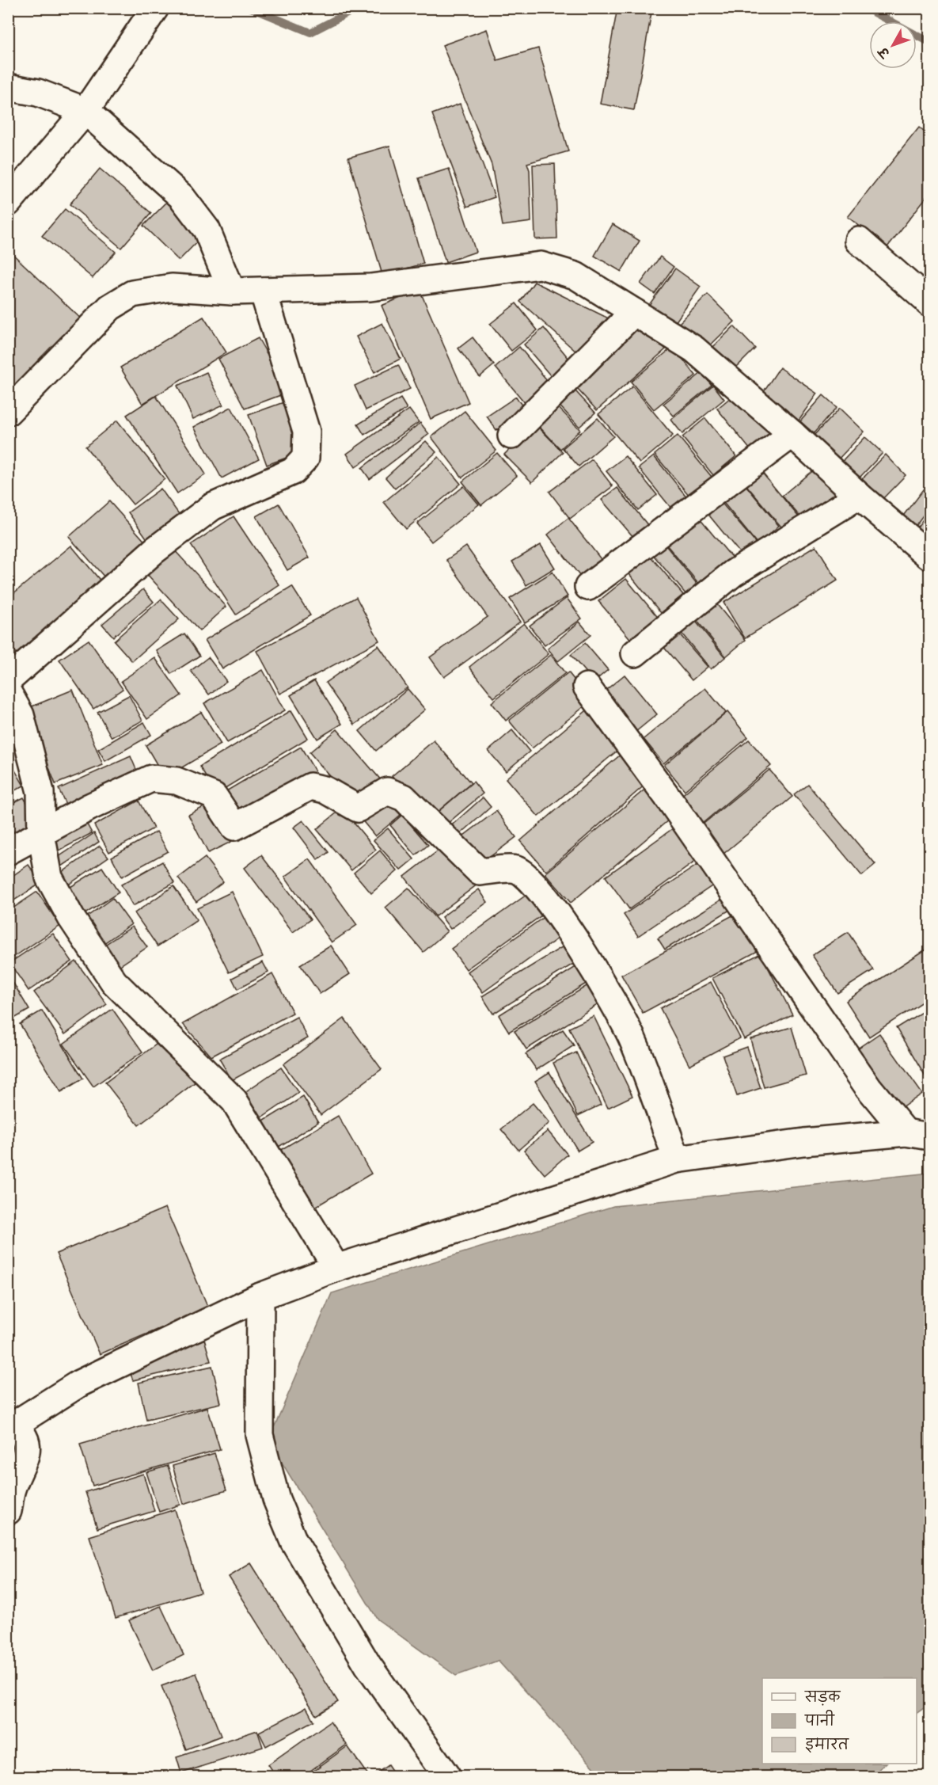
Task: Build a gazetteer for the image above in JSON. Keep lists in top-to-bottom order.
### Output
{
  "legend": ["सड़क", "पानी", "इमारत"],
  "north": "bottom left"
}
